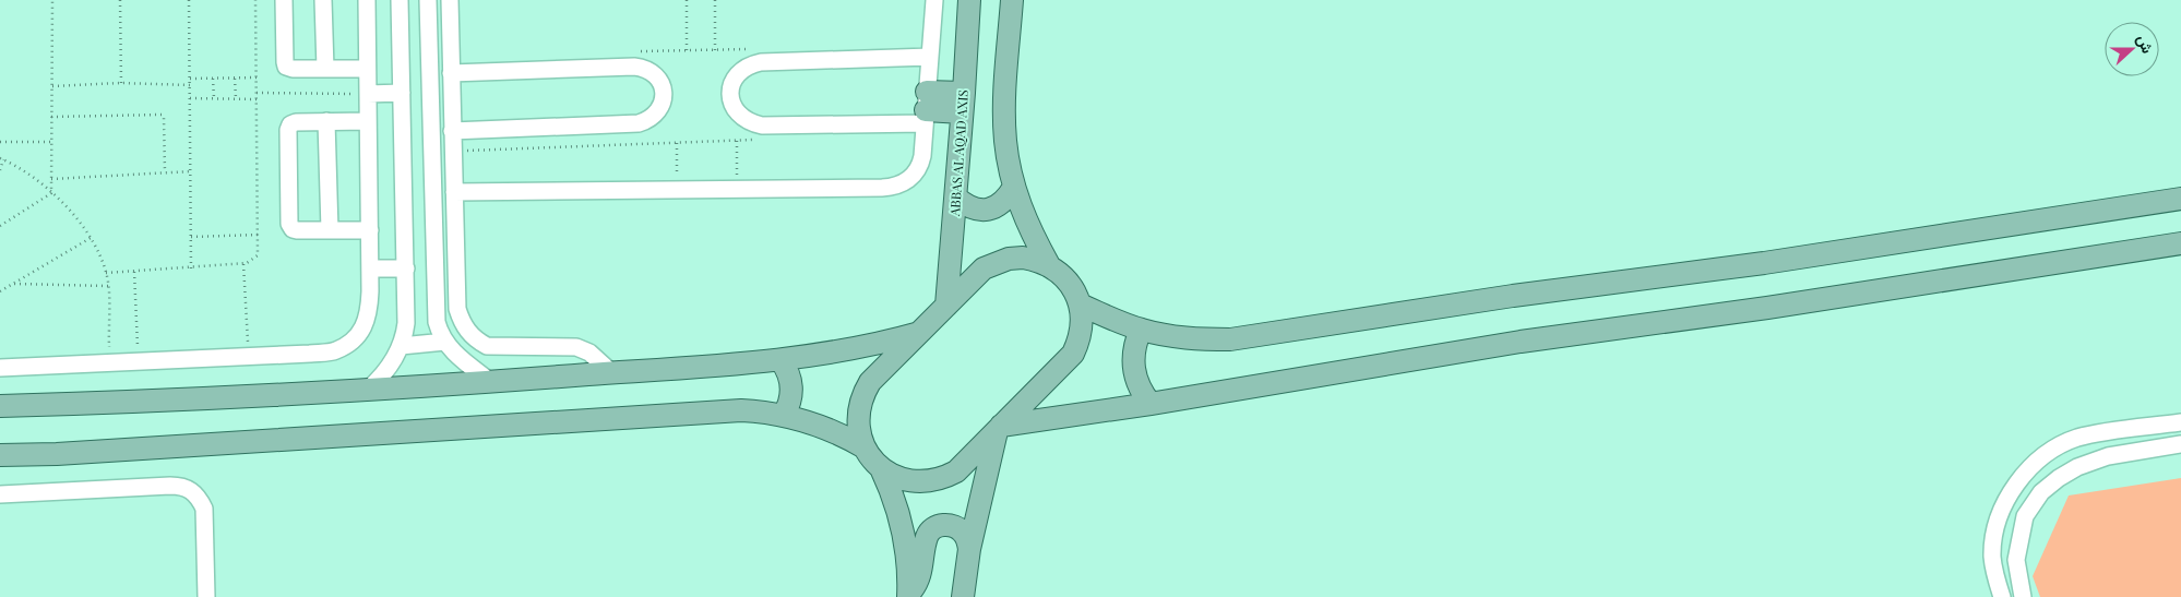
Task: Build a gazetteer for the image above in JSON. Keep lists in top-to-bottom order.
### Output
{
  "streets": {
    "main road": ["ABBAS AL AQAD AXIS"]
  },
  "north": "right"
}
